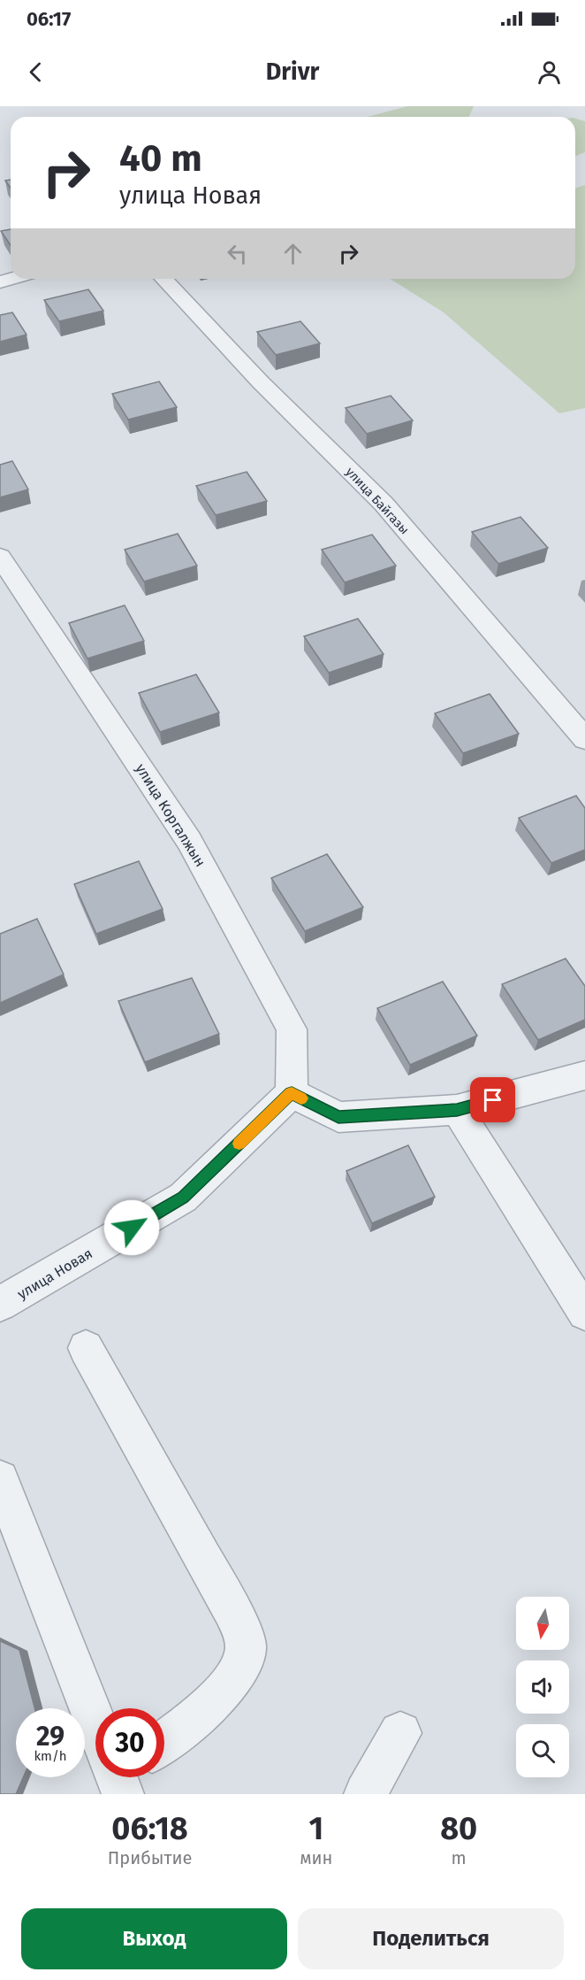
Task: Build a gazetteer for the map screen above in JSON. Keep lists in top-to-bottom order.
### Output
{
  "streets": {
    "street": ["улица Байгазы", "улица Коргалжын", "улица Новая"]
  },
  "crossings": [
    ["улица Коргалжын", "улица Новая"]
  ],
  "north": "bottom",
  "page": {
    "status": "06:17",
    "header": "Drivr",
    "turn": ["40 m", "улица Новая"],
    "speed": "29 km/h",
    "limit": "30",
    "eta": [
      "06:18",
      "Прибытие",
      "1",
      "мин",
      "80",
      "m"
    ],
    "buttons": ["Выход", "Поделиться"]
  }
}
